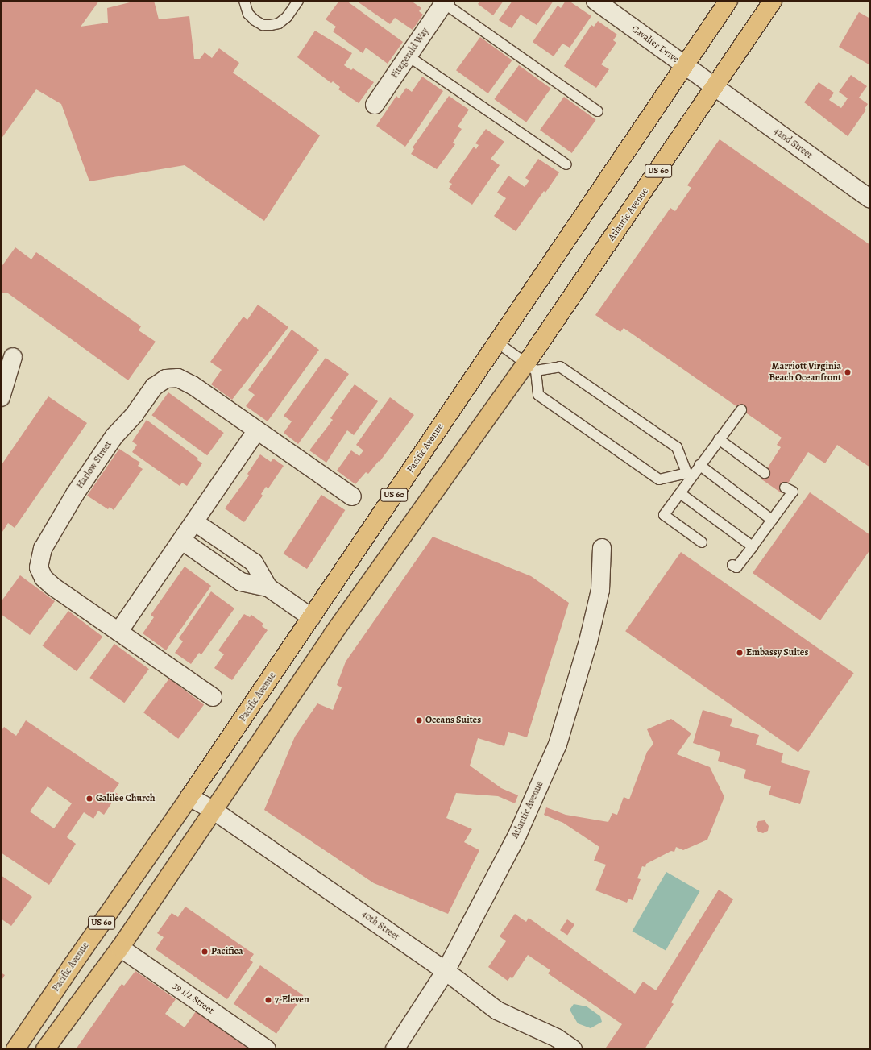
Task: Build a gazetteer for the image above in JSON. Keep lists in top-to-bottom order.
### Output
{
  "streets": {
    "highway": ["US 60", "Atlantic Avenue", "Pacific Avenue"],
    "street": [
      "Cavalier Drive",
      "Fitzgerald Way",
      "42nd Street",
      "Harlow Street",
      "40th Street",
      "39 1/2 Street"
    ]
  },
  "crossings": [
    ["Cavalier Drive", "42nd Street"],
    ["Cavalier Drive", "US 60"],
    ["Cavalier Drive", "Atlantic Avenue"],
    ["42nd Street", "Atlantic Avenue"],
    ["US 60", "Atlantic Avenue"],
    ["US 60", "Pacific Avenue"],
    ["US 60", "40th Street"],
    ["US 60", "39 1/2 Street"],
    ["Atlantic Avenue", "40th Street"],
    ["Pacific Avenue", "40th Street"]
  ],
  "places": [
    "Marriott Virginia Beach Oceanfront",
    "Embassy Suites",
    "Oceans Suites",
    "Galilee Church",
    "Pacifica",
    "7-Eleven"
  ]
}
